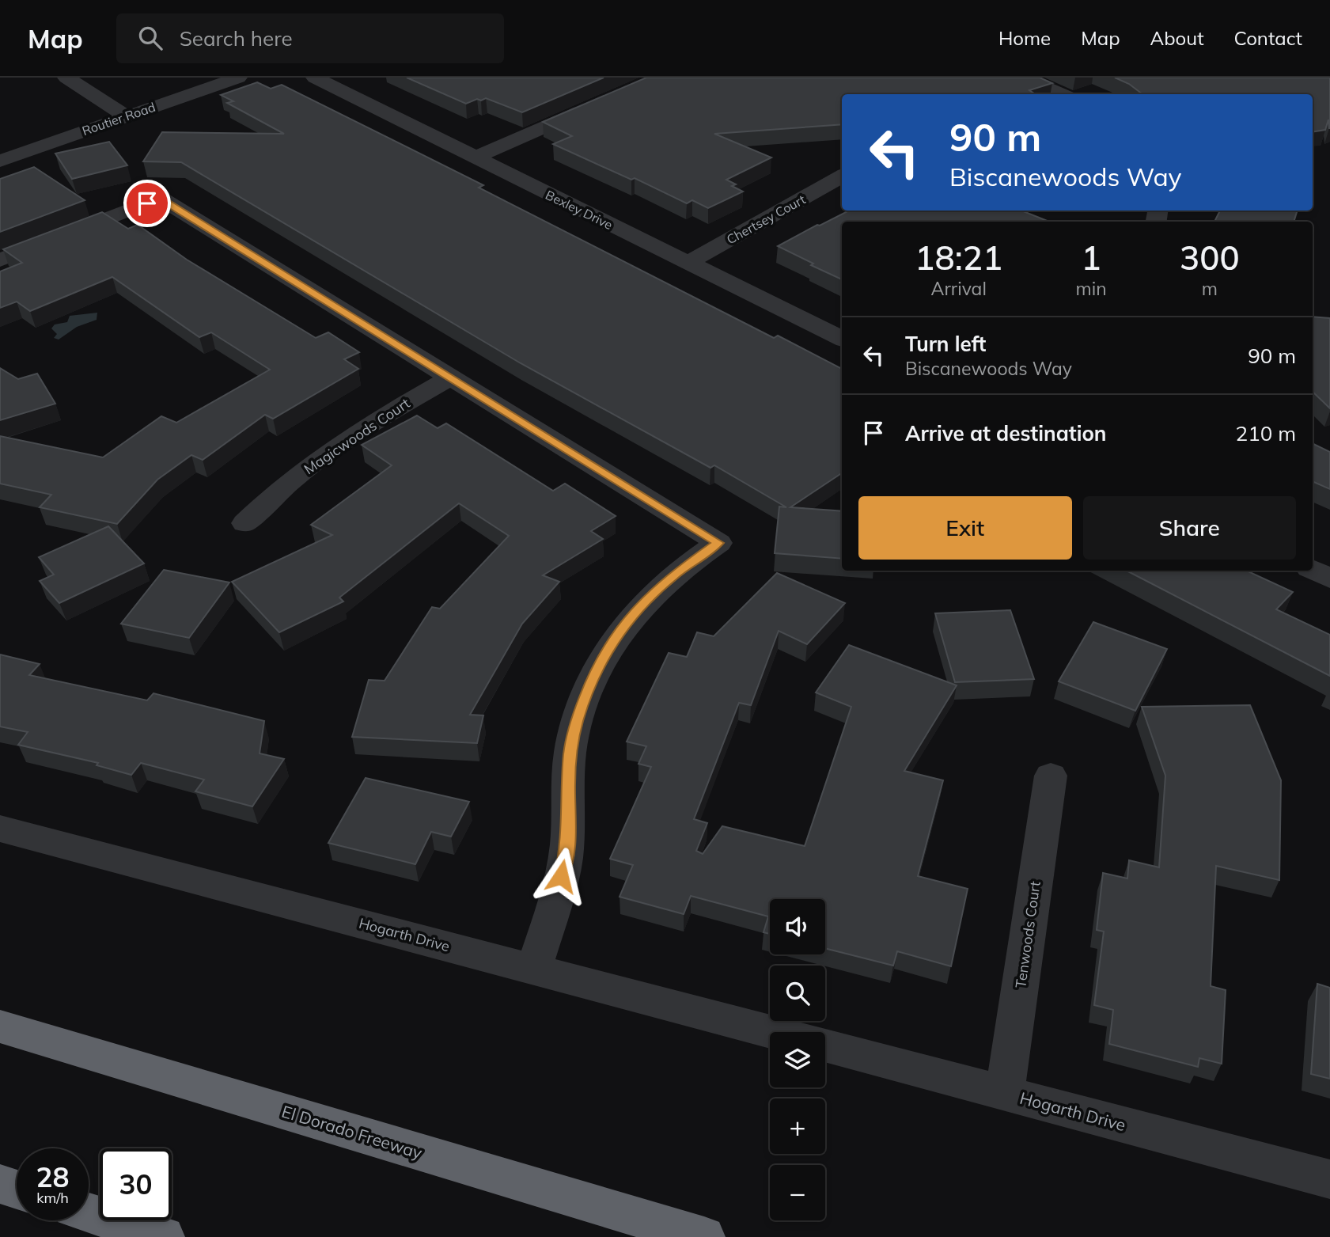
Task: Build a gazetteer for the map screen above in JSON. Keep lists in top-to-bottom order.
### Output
{
  "streets": {
    "highway": ["El Dorado Freeway"],
    "street": [
      "Routier Road",
      "Bexley Drive",
      "Chertsey Court",
      "Magicwoods Court",
      "Hogarth Drive",
      "Tenwoods Court"
    ]
  },
  "crossings": [
    ["Bexley Drive", "Chertsey Court"],
    ["Hogarth Drive", "Tenwoods Court"]
  ],
  "page": {
    "header": "Map",
    "search": "Search here",
    "nav": [
      "Home",
      "Map",
      "About",
      "Contact"
    ],
    "turn": ["90 m", "Biscanewoods Way"],
    "eta": [
      "18:21",
      "Arrival",
      "1",
      "min",
      "300",
      "m"
    ],
    "list": [
      {
        "name": "Turn left",
        "note": "Biscanewoods Way",
        "value": "90 m"
      },
      {
        "name": "Arrive at destination",
        "value": "210 m"
      }
    ],
    "buttons": ["Exit", "Share"],
    "map_buttons": ["+", "−"],
    "speed": "28 km/h",
    "limit": "30"
  }
}
